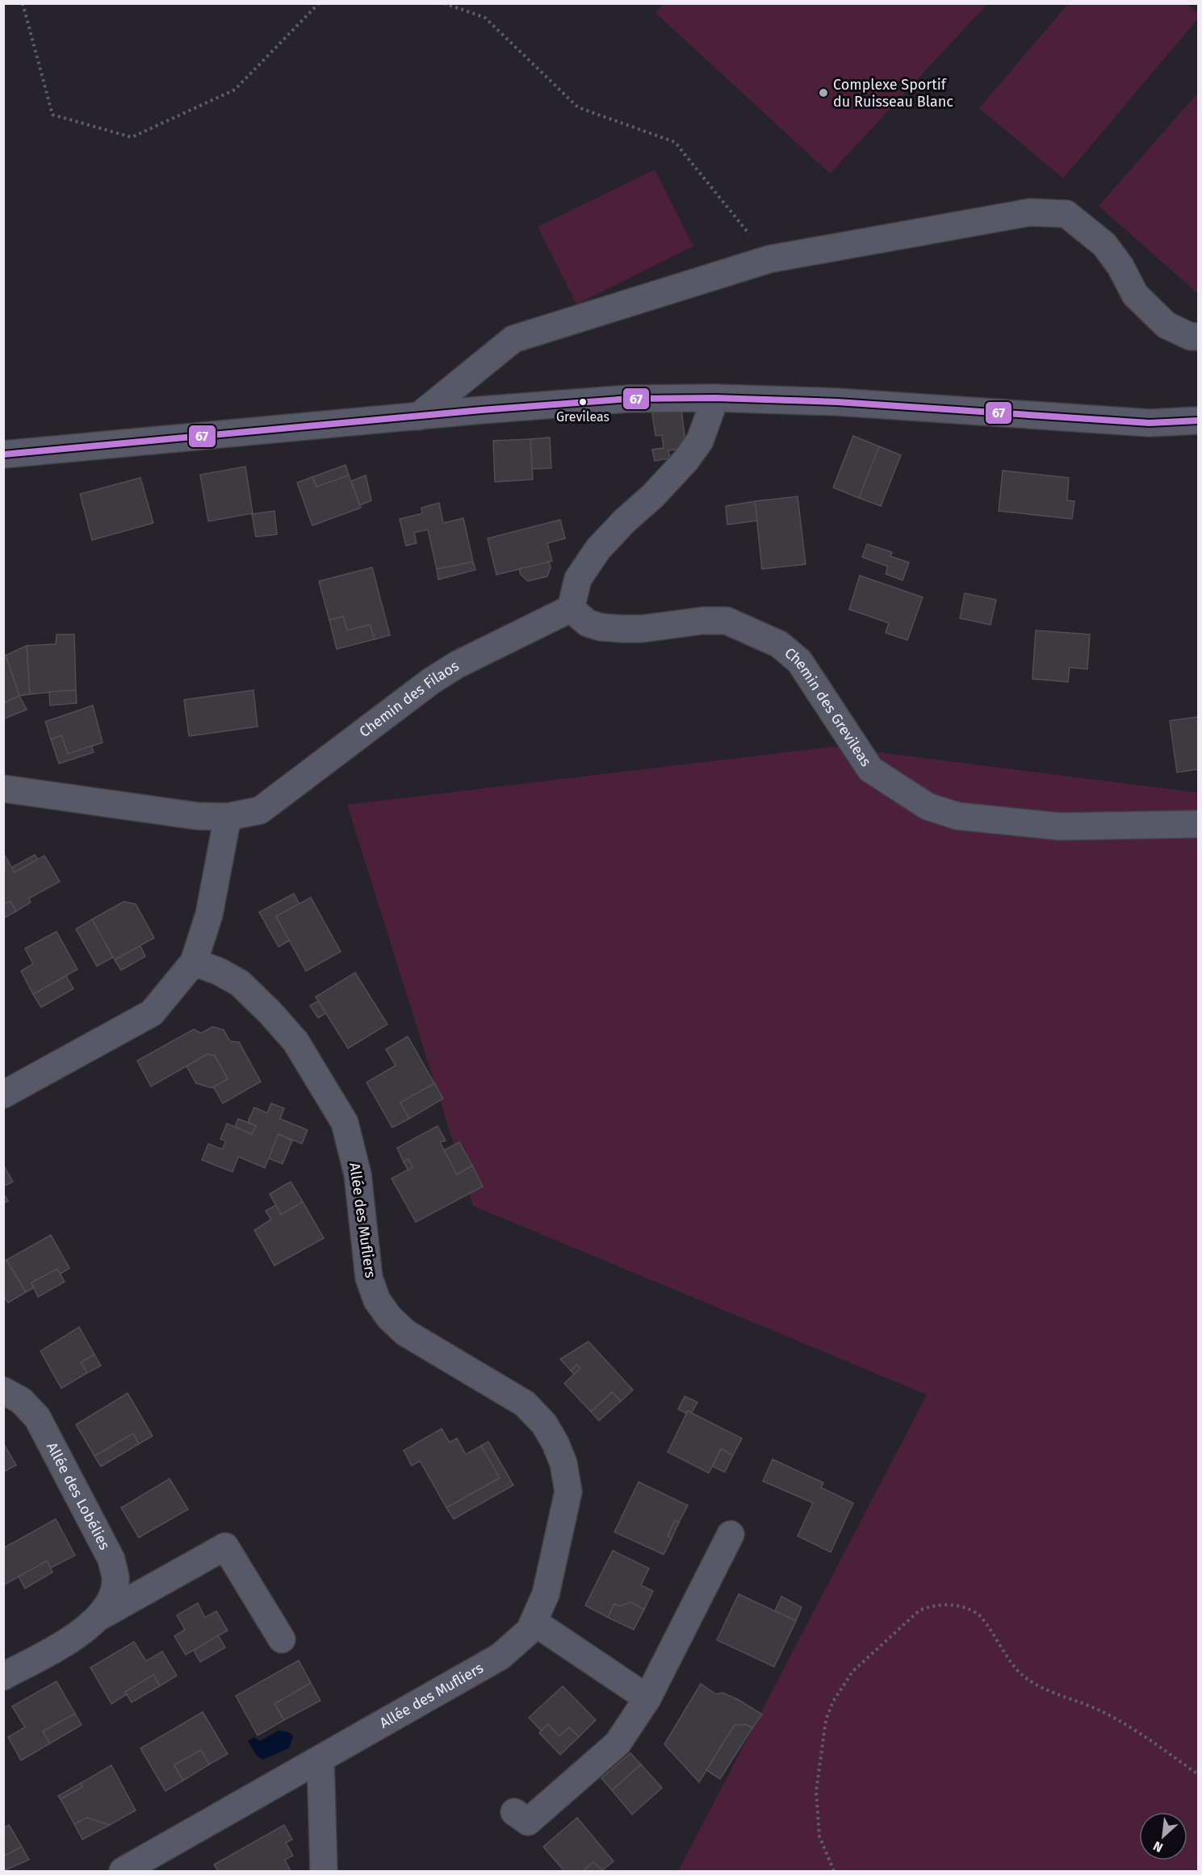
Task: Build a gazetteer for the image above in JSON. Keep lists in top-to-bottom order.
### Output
{
  "streets": {
    "street": [
      "Chemin des Filaos",
      "Chemin des Grevileas",
      "Allée des Mufliers",
      "Allée des Lobélies"
    ]
  },
  "crossings": [
    ["Chemin des Filaos", "Chemin des Grevileas"]
  ],
  "places": ["Complexe Sportif du Ruisseau Blanc", "Grevileas"],
  "lines": ["transit line 67"],
  "north": "bottom left"
}
